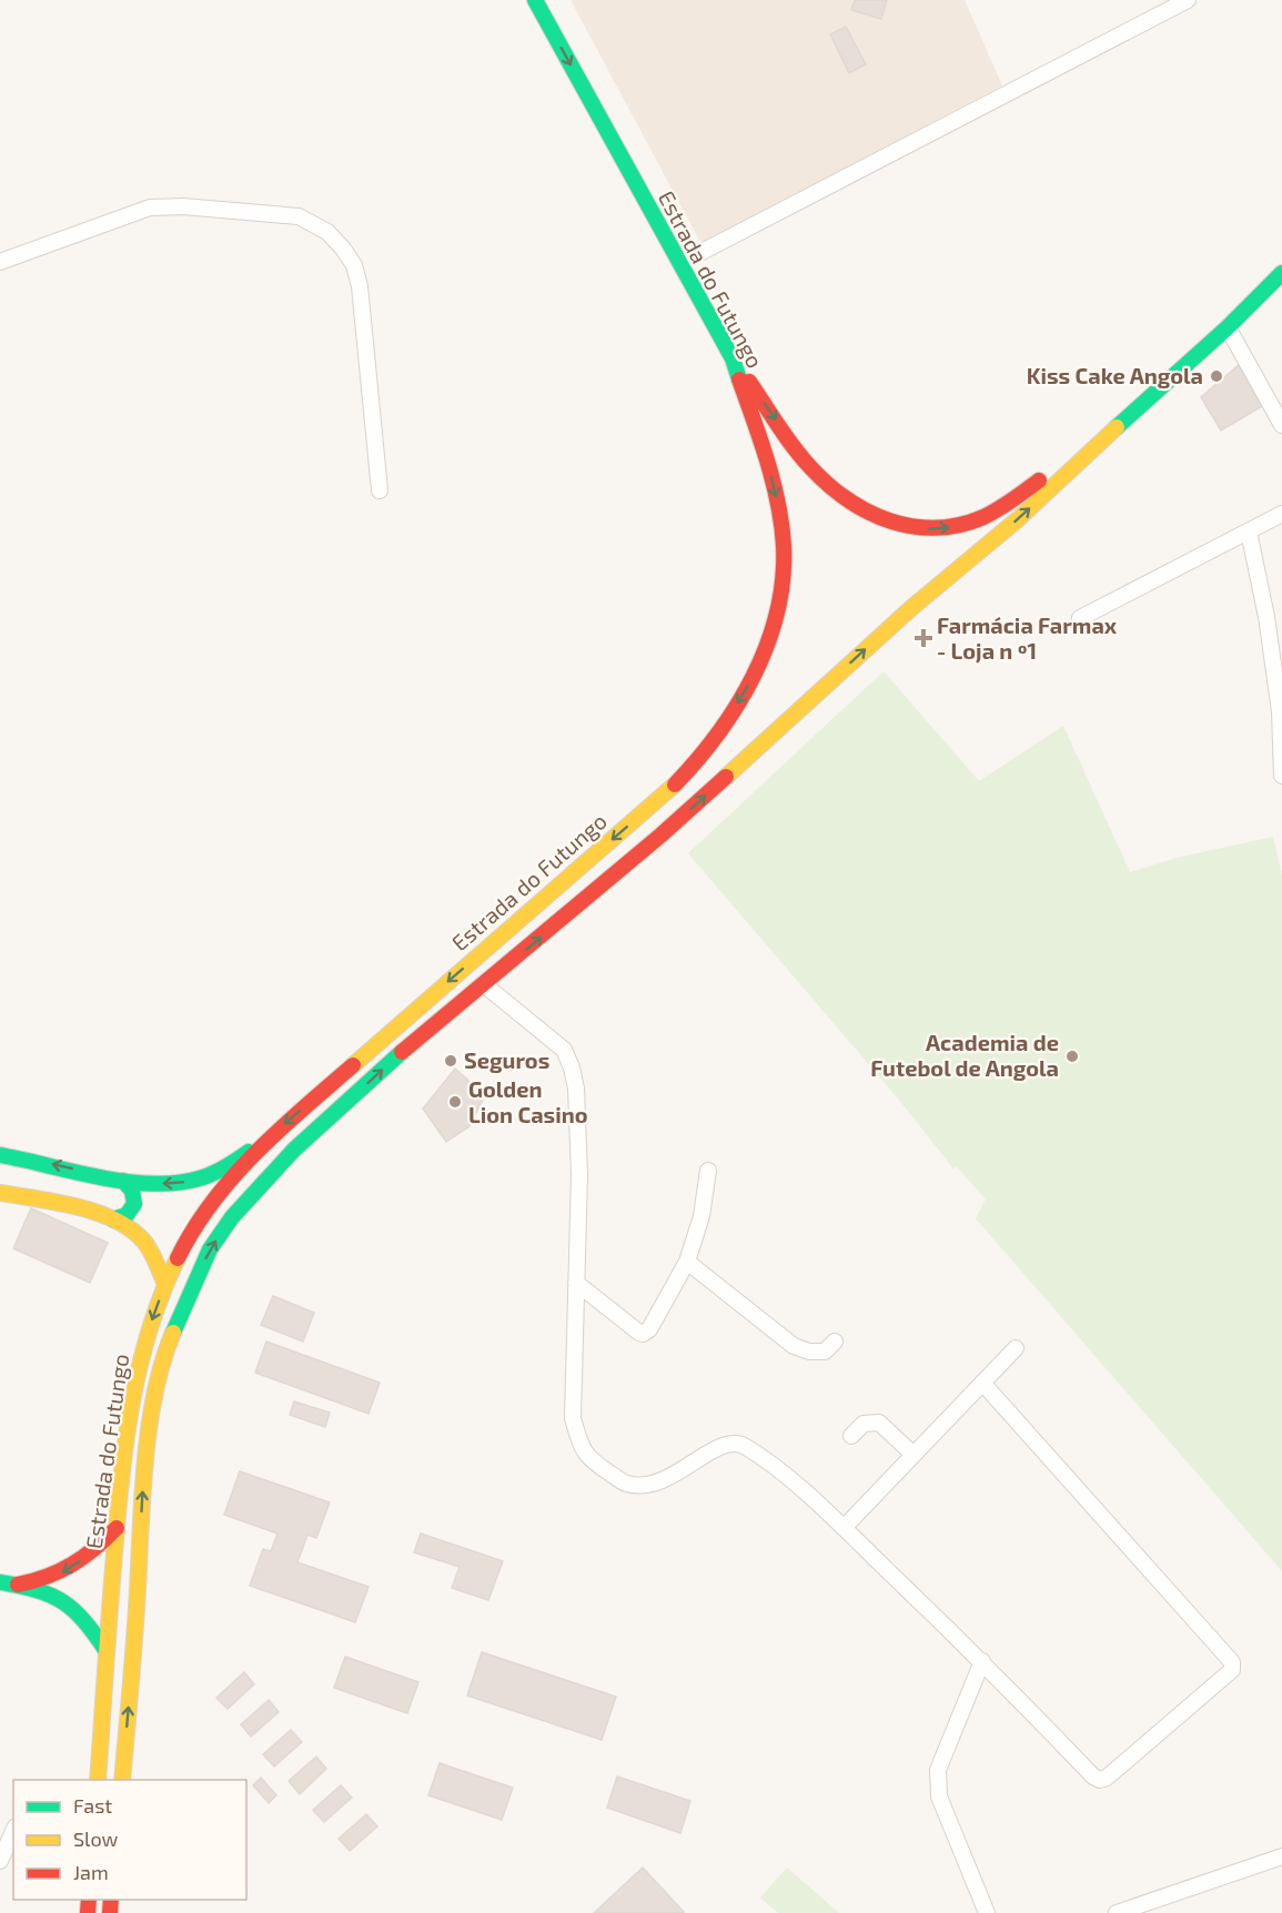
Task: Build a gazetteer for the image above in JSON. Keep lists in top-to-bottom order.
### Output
{
  "streets": {
    "main road": ["Estrada do Futungo"]
  },
  "places": {
    "other": [
      "Kiss Cake Angola",
      "Academia de Futebol de Angola",
      "Seguros",
      "Golden Lion Casino"
    ],
    "health": ["Farmácia Farmax - Loja n º1"]
  },
  "legend": ["Fast", "Slow", "Jam"]
}
